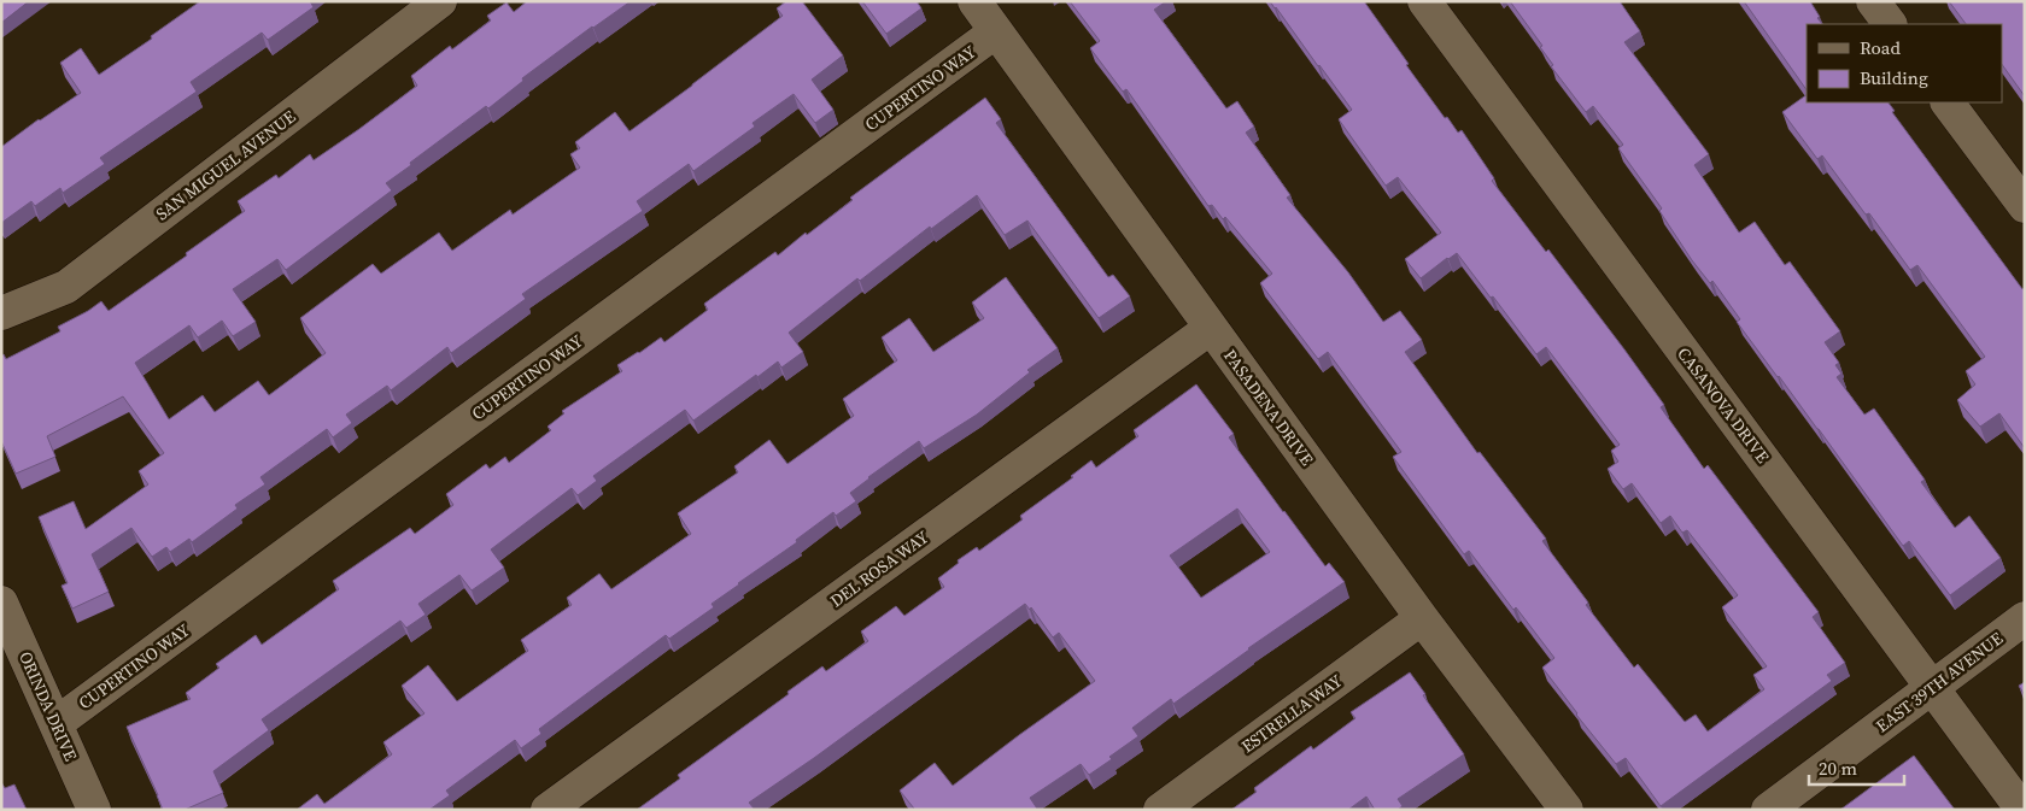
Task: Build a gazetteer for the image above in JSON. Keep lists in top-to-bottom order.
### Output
{
  "streets": {
    "street": [
      "CUPERTINO WAY",
      "SAN MIGUEL AVENUE",
      "CASANOVA DRIVE",
      "PASADENA DRIVE",
      "DEL ROSA WAY",
      "EAST 39TH AVENUE",
      "ORINDA DRIVE",
      "ESTRELLA WAY"
    ]
  },
  "crossings": [
    ["CUPERTINO WAY", "PASADENA DRIVE"],
    ["CUPERTINO WAY", "ORINDA DRIVE"],
    ["CASANOVA DRIVE", "EAST 39TH AVENUE"],
    ["PASADENA DRIVE", "DEL ROSA WAY"],
    ["PASADENA DRIVE", "ESTRELLA WAY"]
  ],
  "legend": ["Road", "Building"],
  "scale_bar": "20 m"
}
